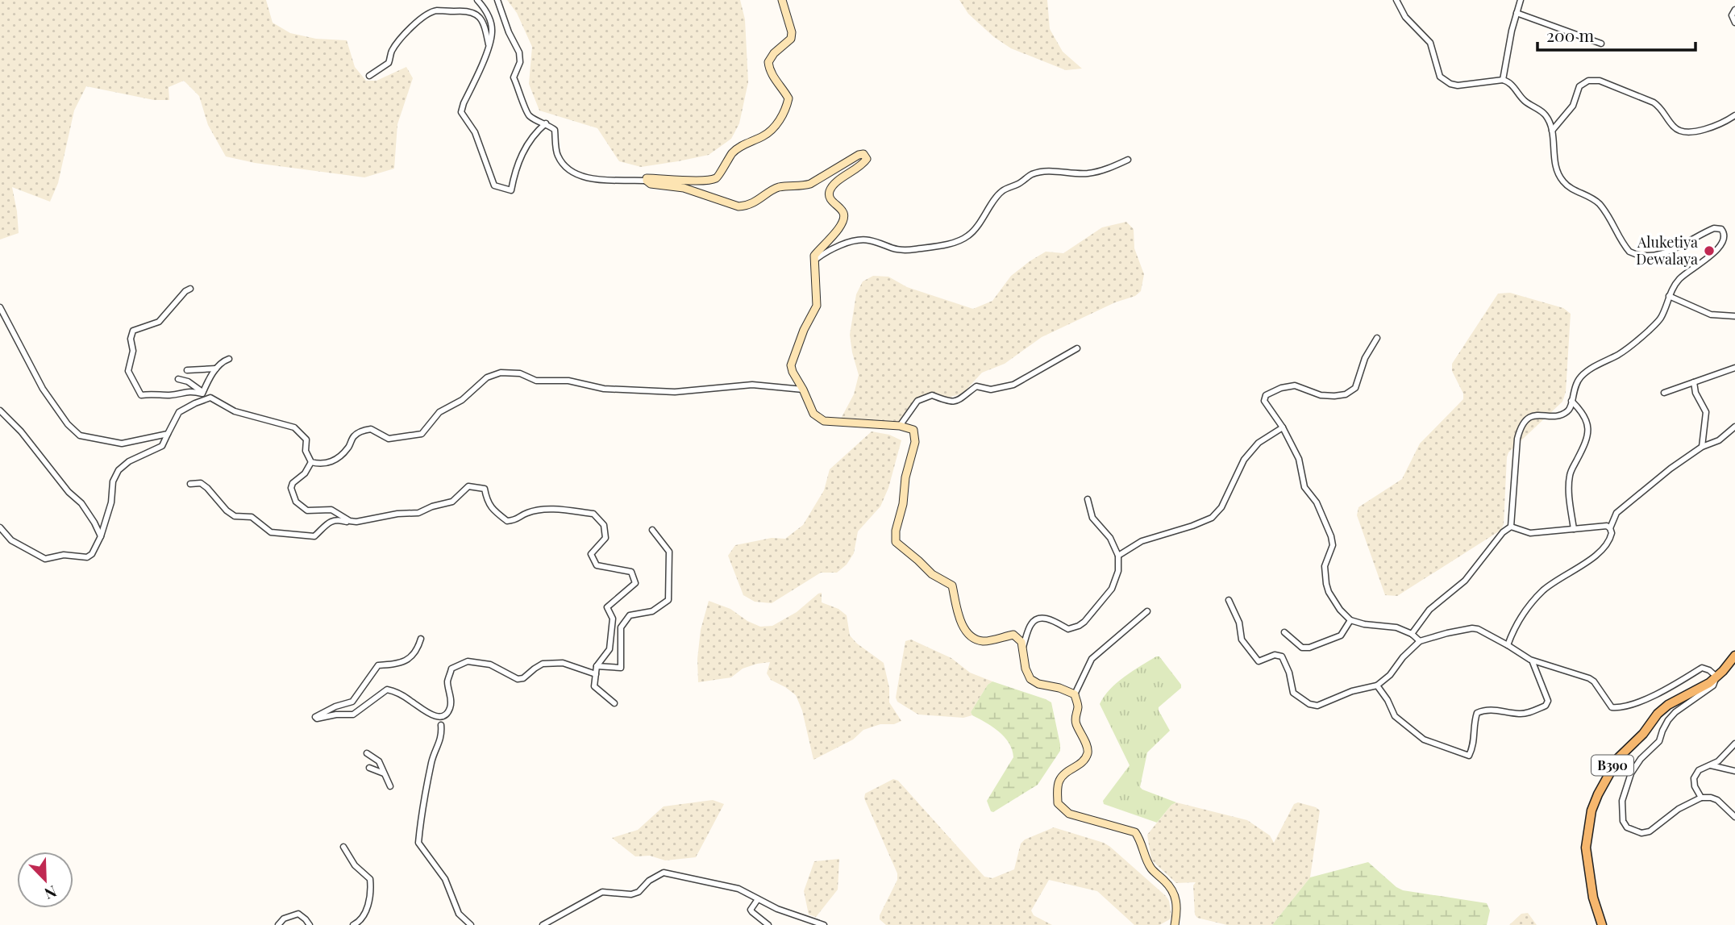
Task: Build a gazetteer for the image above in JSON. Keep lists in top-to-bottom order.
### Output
{
  "streets": {
    "main road": ["B390"]
  },
  "places": ["Aluketiya Dewalaya"],
  "scale_bar": "200 m",
  "north": "bottom right"
}
